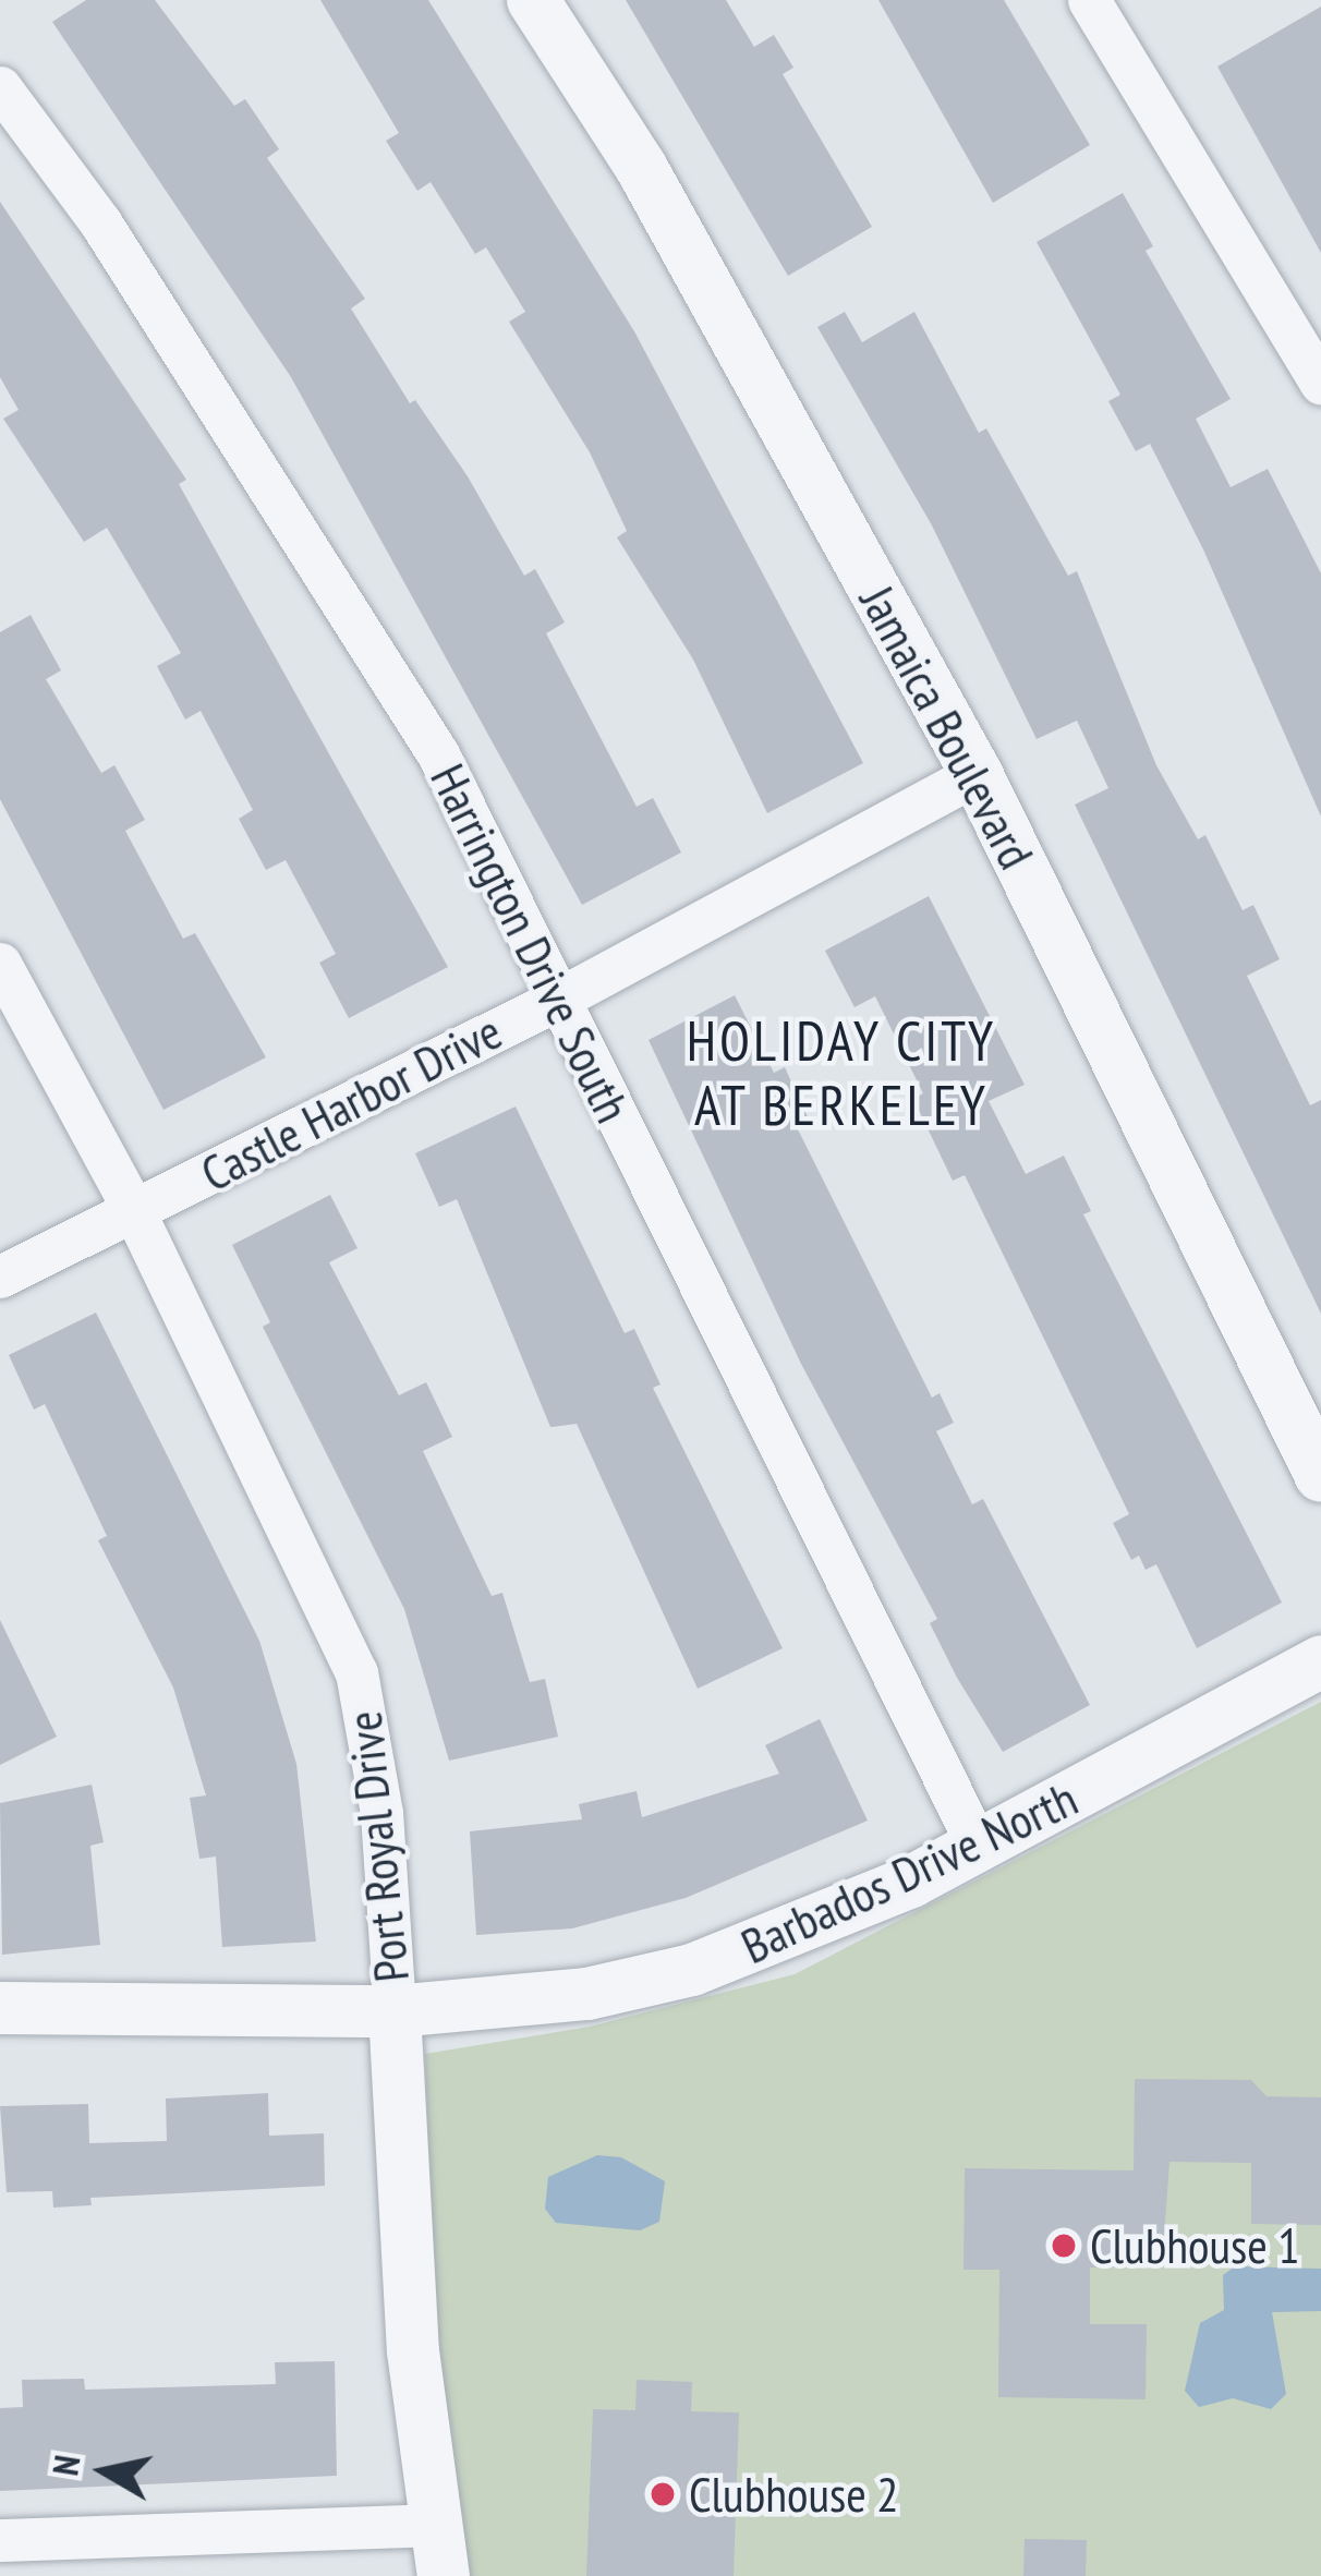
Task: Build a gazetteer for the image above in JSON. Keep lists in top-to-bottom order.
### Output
{
  "streets": {
    "street": [
      "Jamaica Boulevard",
      "Harrington Drive South",
      "Castle Harbor Drive",
      "Port Royal Drive",
      "Barbados Drive North"
    ]
  },
  "crossings": [
    ["Jamaica Boulevard", "Castle Harbor Drive"],
    ["Harrington Drive South", "Castle Harbor Drive"],
    ["Harrington Drive South", "Barbados Drive North"],
    ["Castle Harbor Drive", "Port Royal Drive"],
    ["Port Royal Drive", "Barbados Drive North"]
  ],
  "districts": ["HOLIDAY CITY AT BERKELEY"],
  "places": ["Clubhouse 1", "Clubhouse 2"],
  "north": "left"
}
